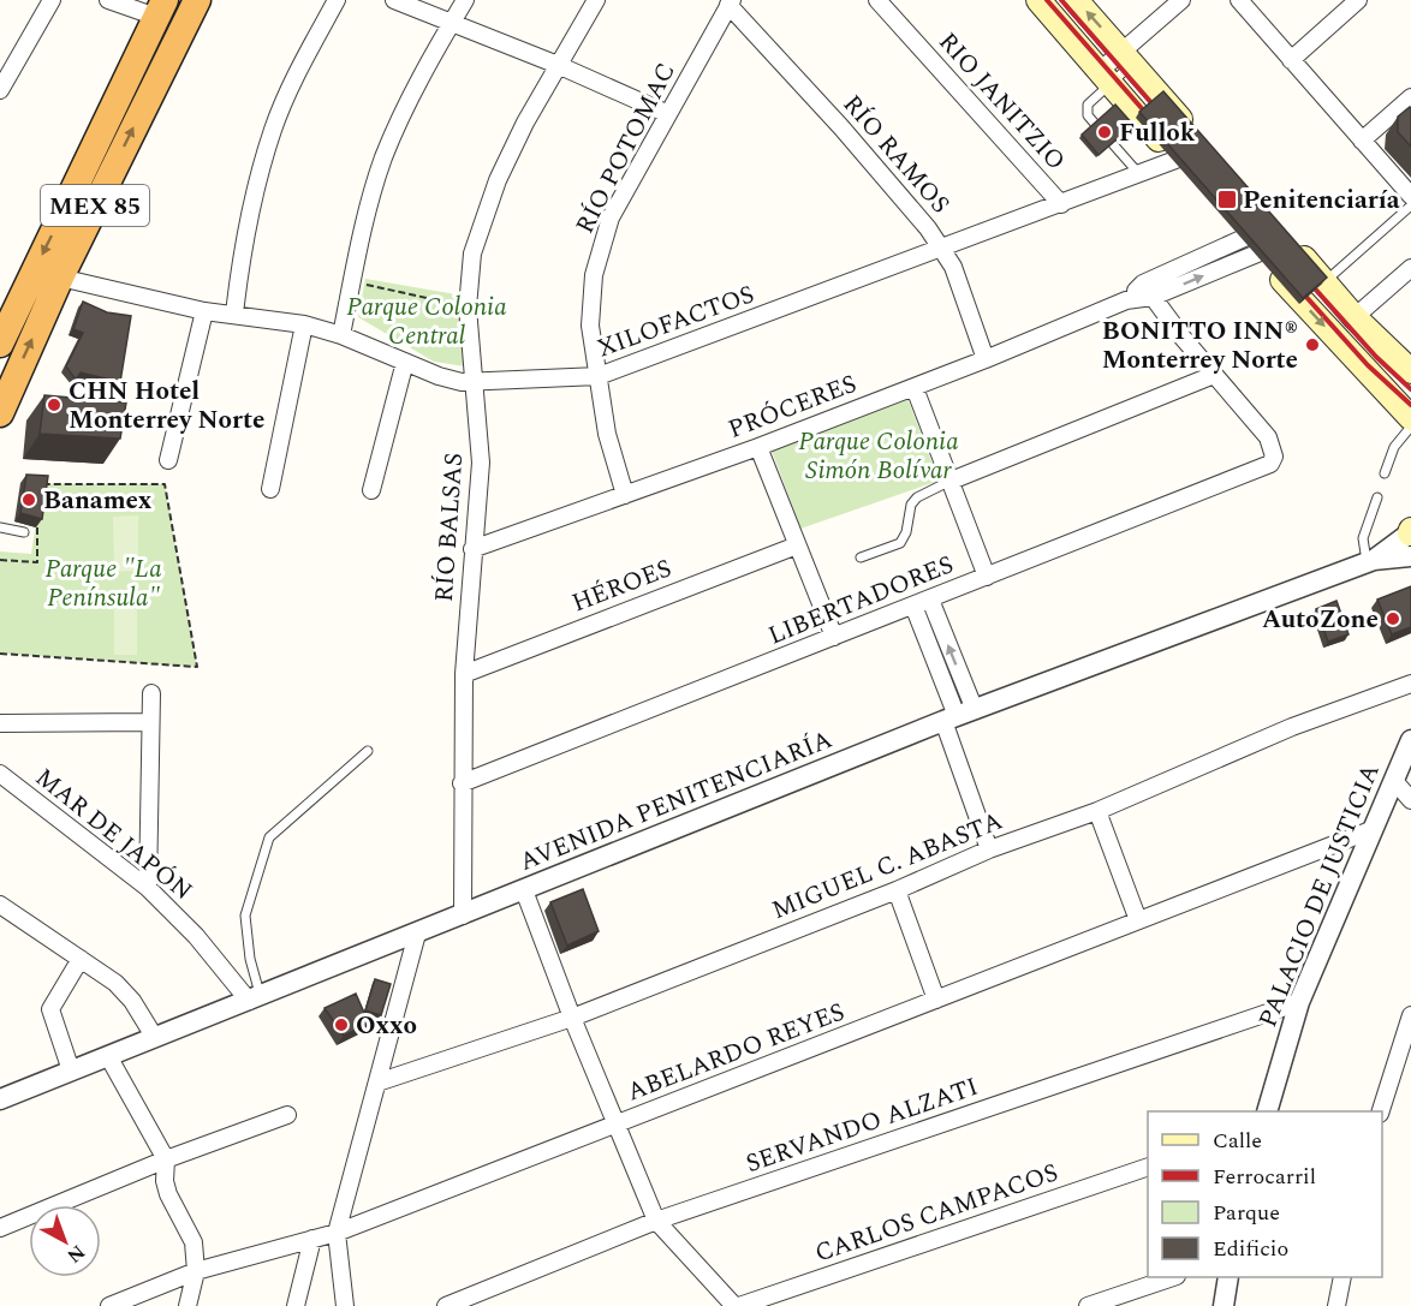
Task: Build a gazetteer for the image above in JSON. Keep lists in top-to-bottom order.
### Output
{
  "streets": {
    "highway": ["MEX 85"],
    "street": [
      "RIO JANITZIO",
      "RÍO POTOMAC",
      "RÍO RAMOS",
      "XILOFACTOS",
      "PRÓCERES",
      "RÍO BALSAS",
      "HÉROES",
      "LIBERTADORES",
      "AVENIDA PENITENCIARÍA",
      "MAR DE JAPÓN",
      "MIGUEL C. ABASTA",
      "PALACIO DE JUSTICIA",
      "ABELARDO REYES",
      "SERVANDO ALZATI",
      "CARLOS CAMPACOS"
    ]
  },
  "crossings": [
    ["RIO JANITZIO", "XILOFACTOS"],
    ["RÍO POTOMAC", "RÍO RAMOS"],
    ["RÍO POTOMAC", "XILOFACTOS"],
    ["RÍO POTOMAC", "PRÓCERES"],
    ["RÍO RAMOS", "XILOFACTOS"],
    ["RÍO RAMOS", "PRÓCERES"],
    ["MEX 85", "XILOFACTOS"],
    ["XILOFACTOS", "RÍO BALSAS"],
    ["PRÓCERES", "RÍO BALSAS"],
    ["RÍO BALSAS", "HÉROES"],
    ["RÍO BALSAS", "LIBERTADORES"],
    ["RÍO BALSAS", "AVENIDA PENITENCIARÍA"],
    ["AVENIDA PENITENCIARÍA", "MAR DE JAPÓN"],
    ["PALACIO DE JUSTICIA", "ABELARDO REYES"],
    ["PALACIO DE JUSTICIA", "SERVANDO ALZATI"]
  ],
  "parks": ["Parque Colonia Central", "Parque Colonia Simón Bolívar", "Parque \"La Península\""],
  "places": {
    "other": [
      "Fullok",
      "BONITTO INN® Monterrey Norte",
      "CHN Hotel Monterrey Norte",
      "Banamex",
      "AutoZone",
      "Oxxo"
    ],
    "transit": ["Penitenciaría"]
  },
  "legend": [
    "Calle",
    "Ferrocarril",
    "Parque",
    "Edificio"
  ],
  "north": "bottom right"
}
